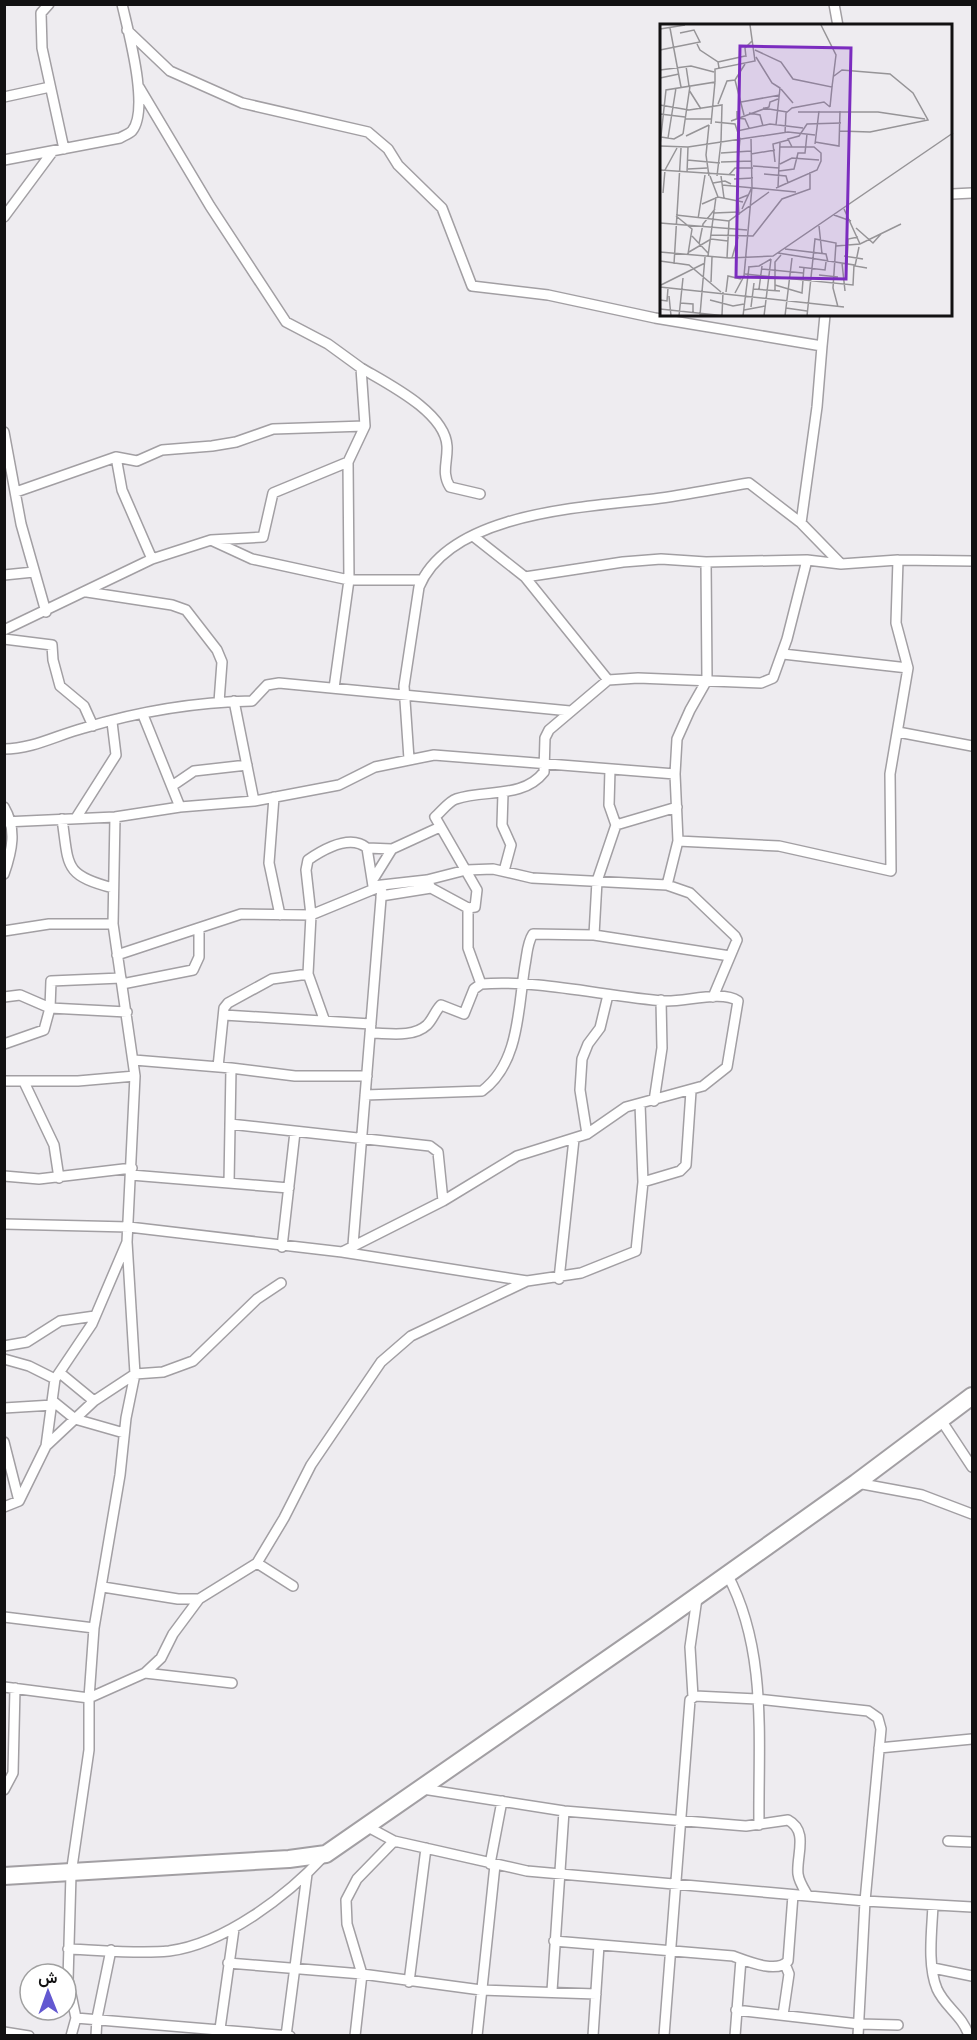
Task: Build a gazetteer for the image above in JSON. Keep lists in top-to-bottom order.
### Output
{
  "north": "top"
}
